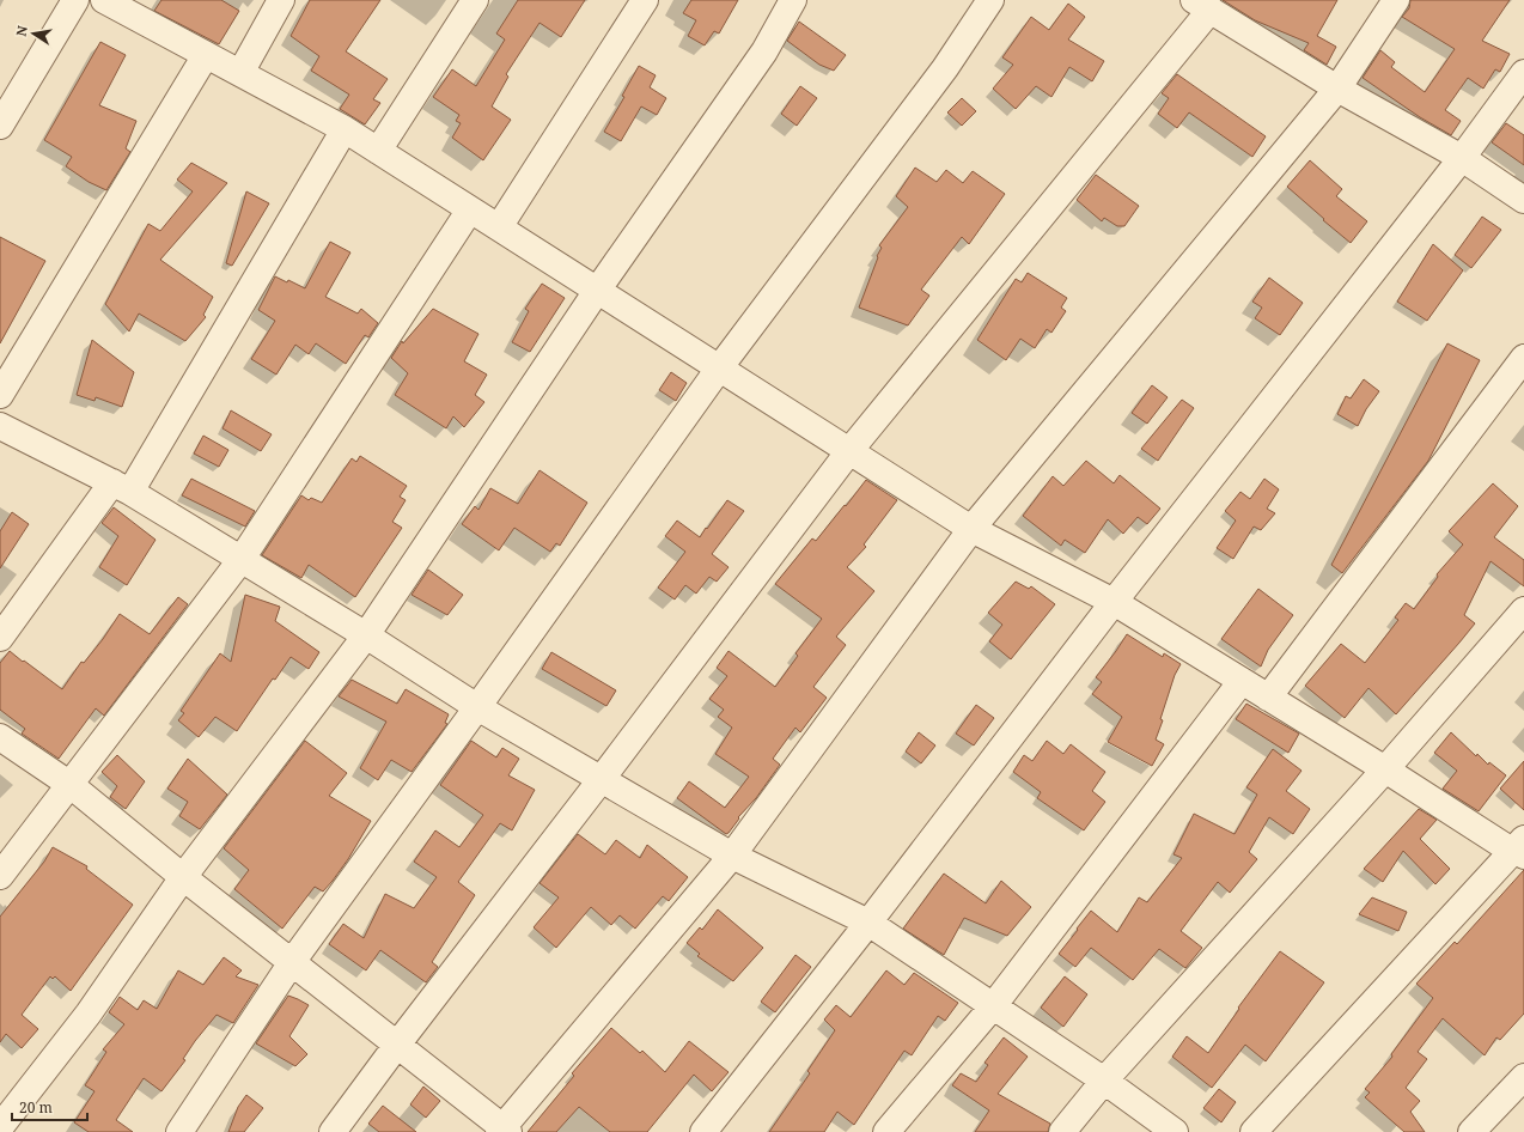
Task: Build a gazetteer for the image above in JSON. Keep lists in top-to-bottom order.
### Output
{
  "scale_bar": "20 m",
  "north": "left"
}
